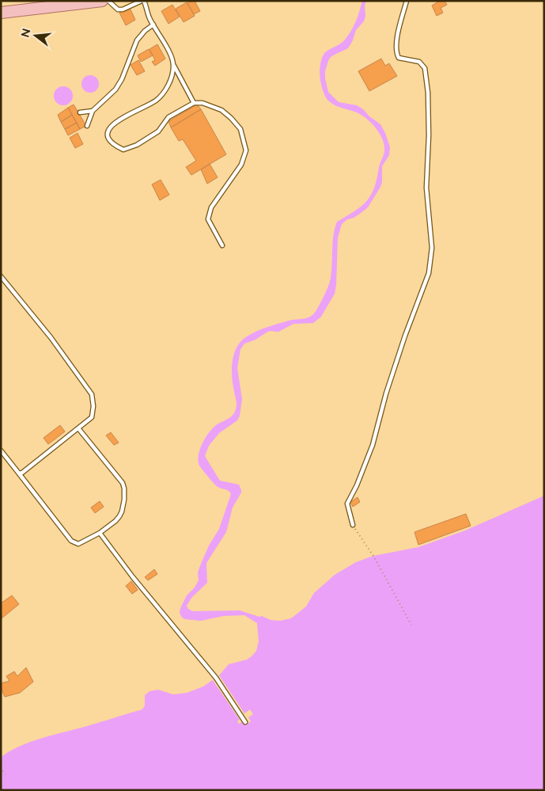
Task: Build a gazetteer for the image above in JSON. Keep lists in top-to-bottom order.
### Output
{
  "north": "left"
}
